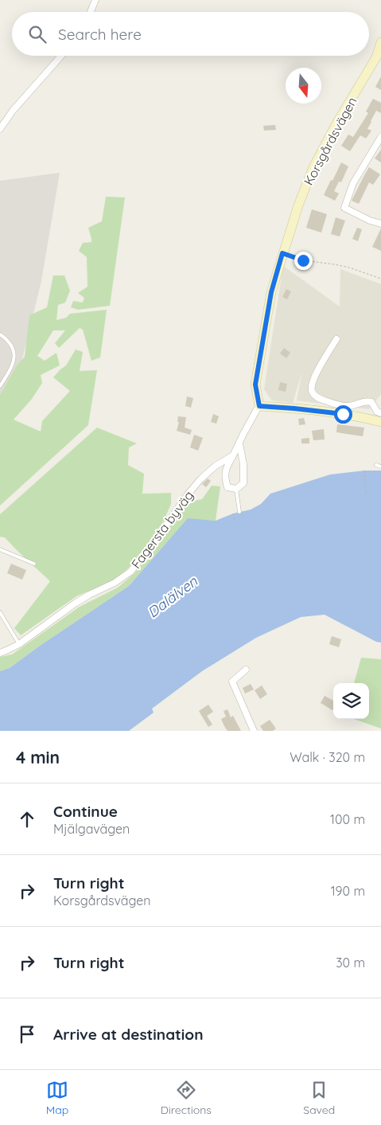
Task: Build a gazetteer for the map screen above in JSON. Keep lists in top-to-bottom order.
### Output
{
  "streets": {
    "street": ["Korsgårdsvägen", "Fagersta byväg"]
  },
  "water": ["Dalälven"],
  "north": "bottom",
  "page": {
    "search": "Search here",
    "heading": ["4 min", "Walk · 320 m"],
    "list": [
      ["Continue", "Mjälgavägen", "100 m"],
      ["Turn right", "Korsgårdsvägen", "190 m"],
      ["Turn right", "30 m"],
      "Arrive at destination"
    ],
    "nav": ["Map", "Directions", "Saved"]
  }
}
